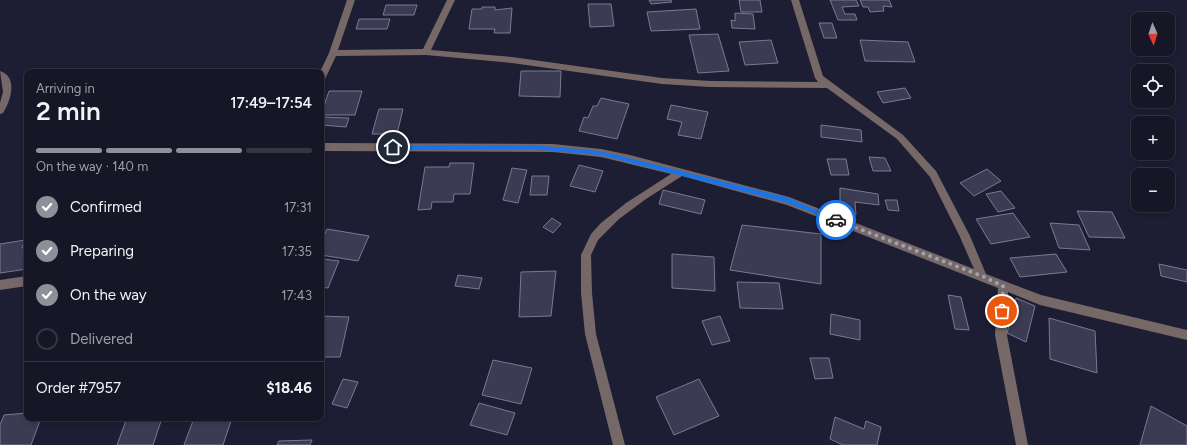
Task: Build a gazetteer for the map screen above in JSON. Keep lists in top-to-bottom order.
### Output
{
  "north": "bottom",
  "page": {
    "map_buttons": ["+", "−"],
    "heading": ["2 min", "Arriving in", "17:49–17:54"],
    "panel": ["Order #7957", "$18.46"],
    "bar": "On the way · 140 m",
    "list": [
      ["Confirmed", "17:31"],
      ["Preparing", "17:35"],
      ["On the way", "17:43"],
      "Delivered"
    ]
  }
}
